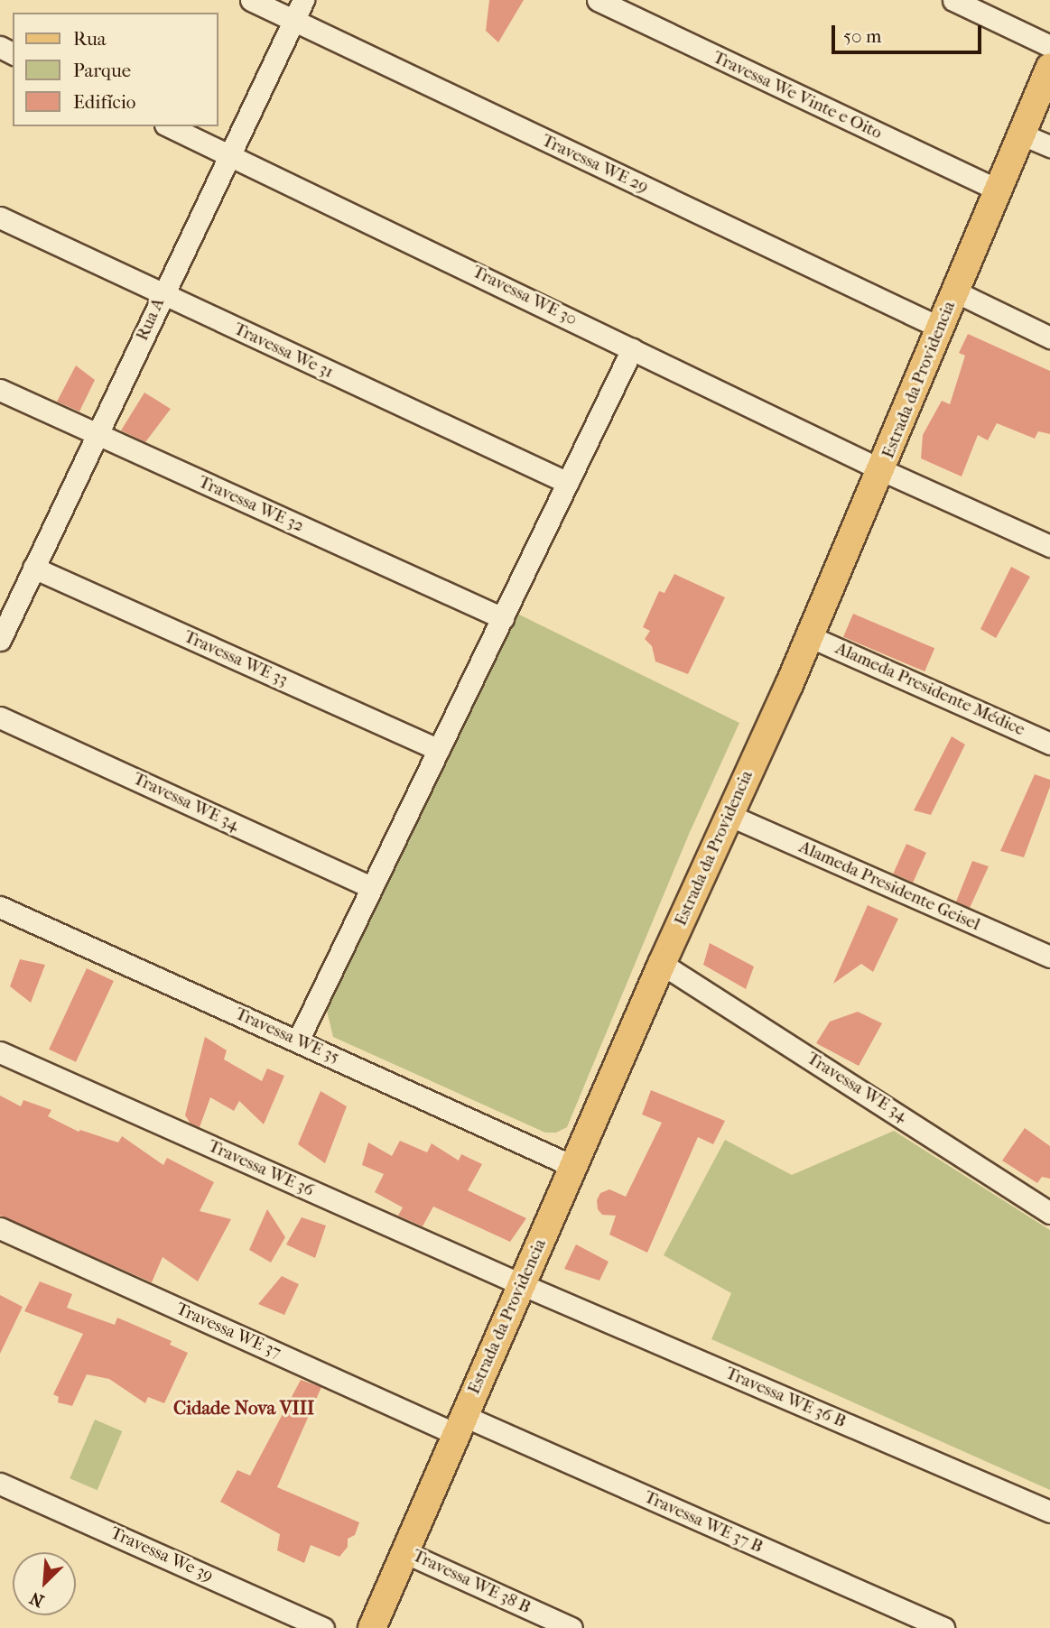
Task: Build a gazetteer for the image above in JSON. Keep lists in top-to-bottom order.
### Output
{
  "streets": {
    "main road": ["Estrada da Providencia"],
    "street": [
      "Travessa We Vinte e Oito",
      "Travessa WE 29",
      "Travessa WE 30",
      "Rua A",
      "Travessa We 31",
      "Travessa WE 32",
      "Travessa WE 33",
      "Alameda Presidente Médice",
      "Travessa WE 34",
      "Alameda Presidente Geisel",
      "Travessa WE 35",
      "Travessa WE 36",
      "Travessa WE 37",
      "Travessa WE 36 B",
      "Travessa WE 37 B",
      "Travessa We 39",
      "Travessa WE 38 B"
    ]
  },
  "crossings": [
    ["Travessa We Vinte e Oito", "Estrada da Providencia"],
    ["Travessa WE 29", "Rua A"],
    ["Travessa WE 29", "Estrada da Providencia"],
    ["Travessa WE 30", "Rua A"],
    ["Travessa WE 30", "Estrada da Providencia"],
    ["Rua A", "Travessa We 31"],
    ["Rua A", "Travessa WE 32"],
    ["Rua A", "Travessa WE 33"],
    ["Estrada da Providencia", "Alameda Presidente Médice"],
    ["Estrada da Providencia", "Travessa WE 34"],
    ["Estrada da Providencia", "Alameda Presidente Geisel"],
    ["Estrada da Providencia", "Travessa WE 35"],
    ["Estrada da Providencia", "Travessa WE 36"],
    ["Estrada da Providencia", "Travessa WE 37"],
    ["Estrada da Providencia", "Travessa WE 36 B"],
    ["Estrada da Providencia", "Travessa WE 37 B"],
    ["Estrada da Providencia", "Travessa WE 38 B"],
    ["Travessa WE 36", "Travessa WE 36 B"],
    ["Travessa WE 37", "Travessa WE 37 B"]
  ],
  "districts": ["Cidade Nova VIII"],
  "legend": ["Rua", "Parque", "Edifício"],
  "scale_bar": "50 m",
  "north": "bottom left"
}
